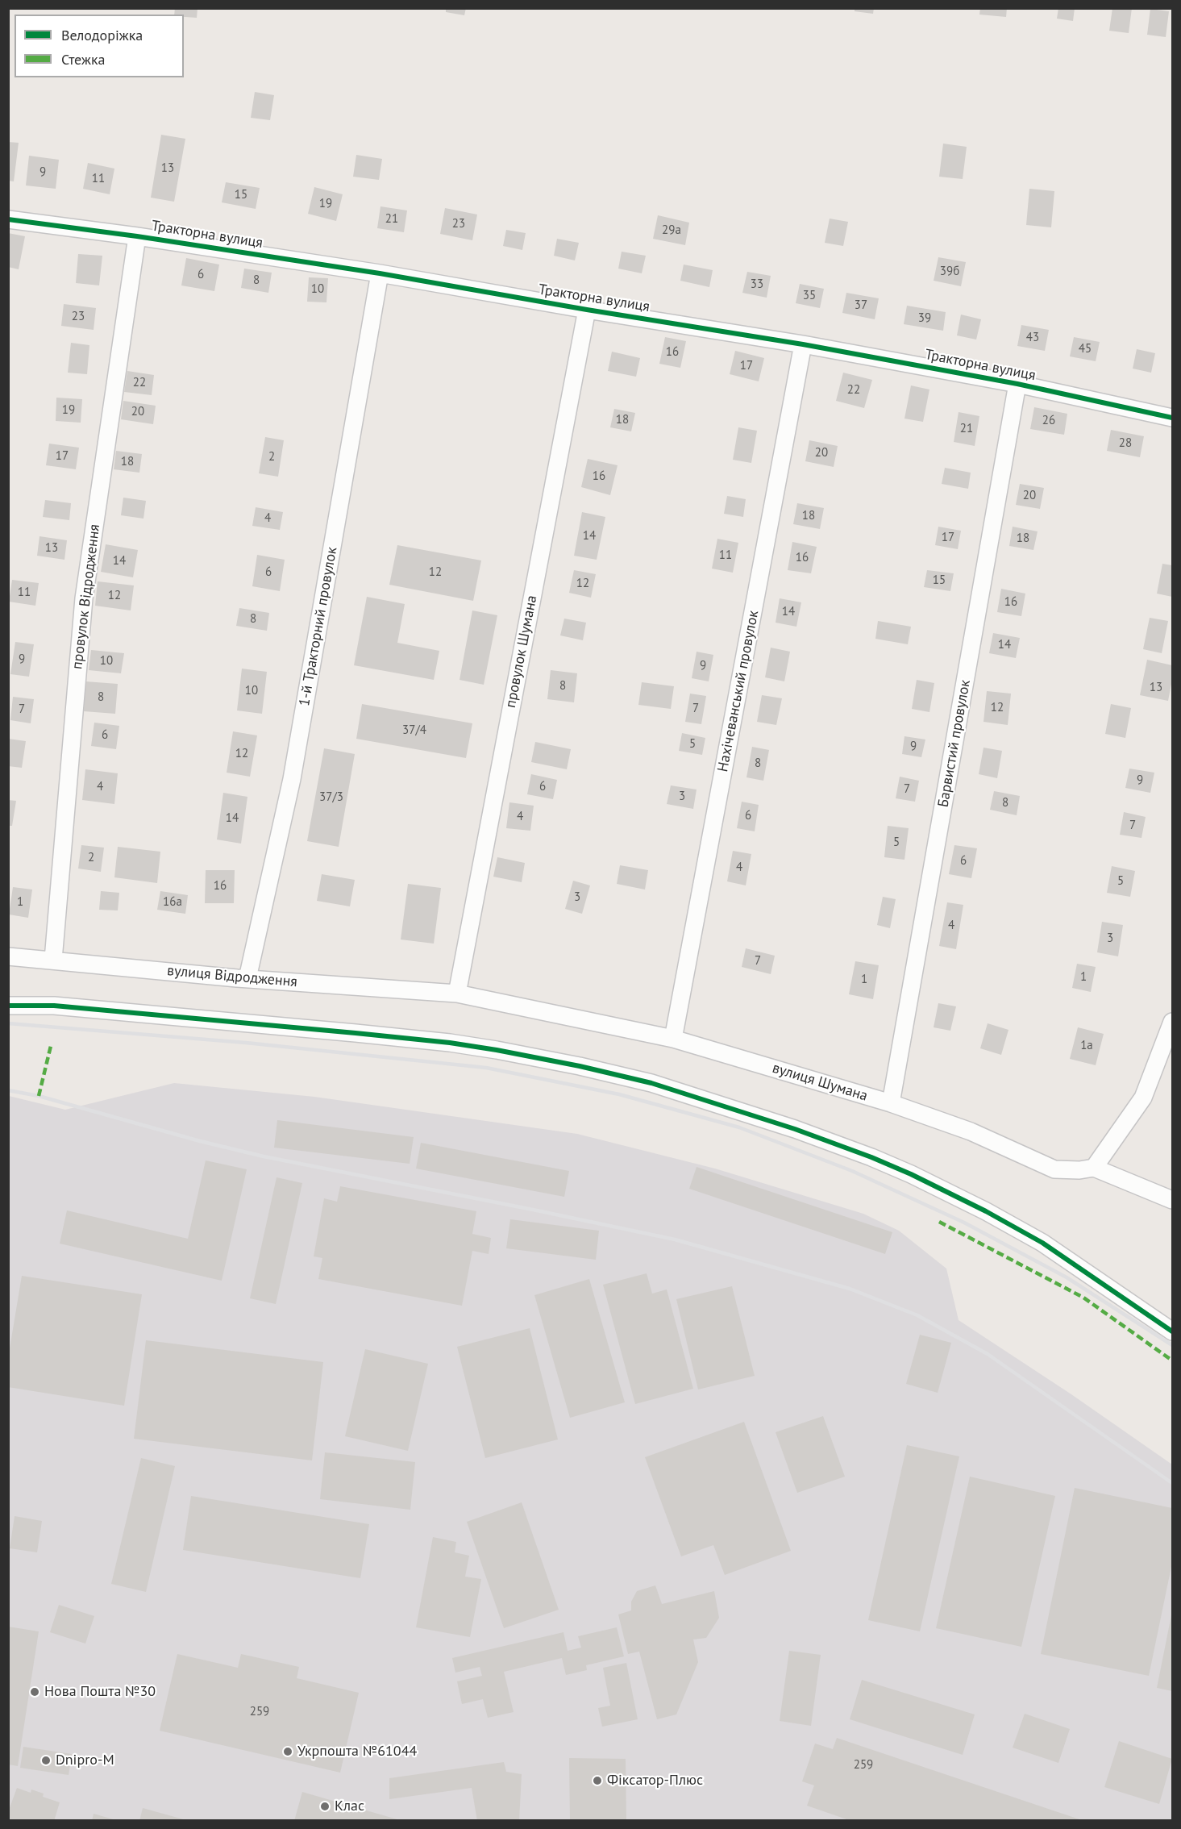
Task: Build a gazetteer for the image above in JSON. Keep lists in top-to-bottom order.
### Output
{
  "streets": {
    "street": [
      "Тракторна вулиця",
      "провулок Відродження",
      "1-й Тракторний провулок",
      "провулок Шумана",
      "Нахічеванський провулок",
      "Барвистий провулок",
      "вулиця Відродження",
      "вулиця Шумана"
    ]
  },
  "crossings": [
    ["Тракторна вулиця", "провулок Відродження"],
    ["Тракторна вулиця", "1-й Тракторний провулок"],
    ["Тракторна вулиця", "провулок Шумана"],
    ["Тракторна вулиця", "Нахічеванський провулок"],
    ["Тракторна вулиця", "Барвистий провулок"],
    ["провулок Відродження", "вулиця Відродження"],
    ["1-й Тракторний провулок", "вулиця Відродження"],
    ["провулок Шумана", "вулиця Відродження"],
    ["провулок Шумана", "вулиця Шумана"],
    ["Нахічеванський провулок", "вулиця Шумана"],
    ["Барвистий провулок", "вулиця Шумана"],
    ["вулиця Відродження", "вулиця Шумана"]
  ],
  "places": [
    "Нова Пошта №30",
    "Укрпошта №61044",
    "Dnipro-M",
    "Фіксатор-Плюс",
    "Клас"
  ],
  "house_numbers": [
    "13",
    "9",
    "11",
    "15",
    "19",
    "21",
    "23",
    "29а",
    "39б",
    "6",
    "8",
    "33",
    "10",
    "35",
    "37",
    "23",
    "39",
    "43",
    "45",
    "16",
    "17",
    "22",
    "22",
    "19",
    "20",
    "18",
    "26",
    "21",
    "28",
    "20",
    "17",
    "2",
    "18",
    "16",
    "20",
    "18",
    "4",
    "14",
    "17",
    "18",
    "13",
    "11",
    "16",
    "14",
    "6",
    "12",
    "15",
    "12",
    "11",
    "12",
    "16",
    "14",
    "8",
    "14",
    "9",
    "10",
    "9",
    "8",
    "13",
    "10",
    "8",
    "12",
    "7",
    "7",
    "37/4",
    "6",
    "5",
    "9",
    "12",
    "8",
    "9",
    "4",
    "6",
    "7",
    "3",
    "37/3",
    "8",
    "6",
    "4",
    "14",
    "7",
    "5",
    "2",
    "6",
    "4",
    "5",
    "16",
    "3",
    "1",
    "16а",
    "4",
    "3",
    "7",
    "1",
    "1",
    "1а",
    "259",
    "259"
  ],
  "legend": ["Велодоріжка", "Стежка"]
}
